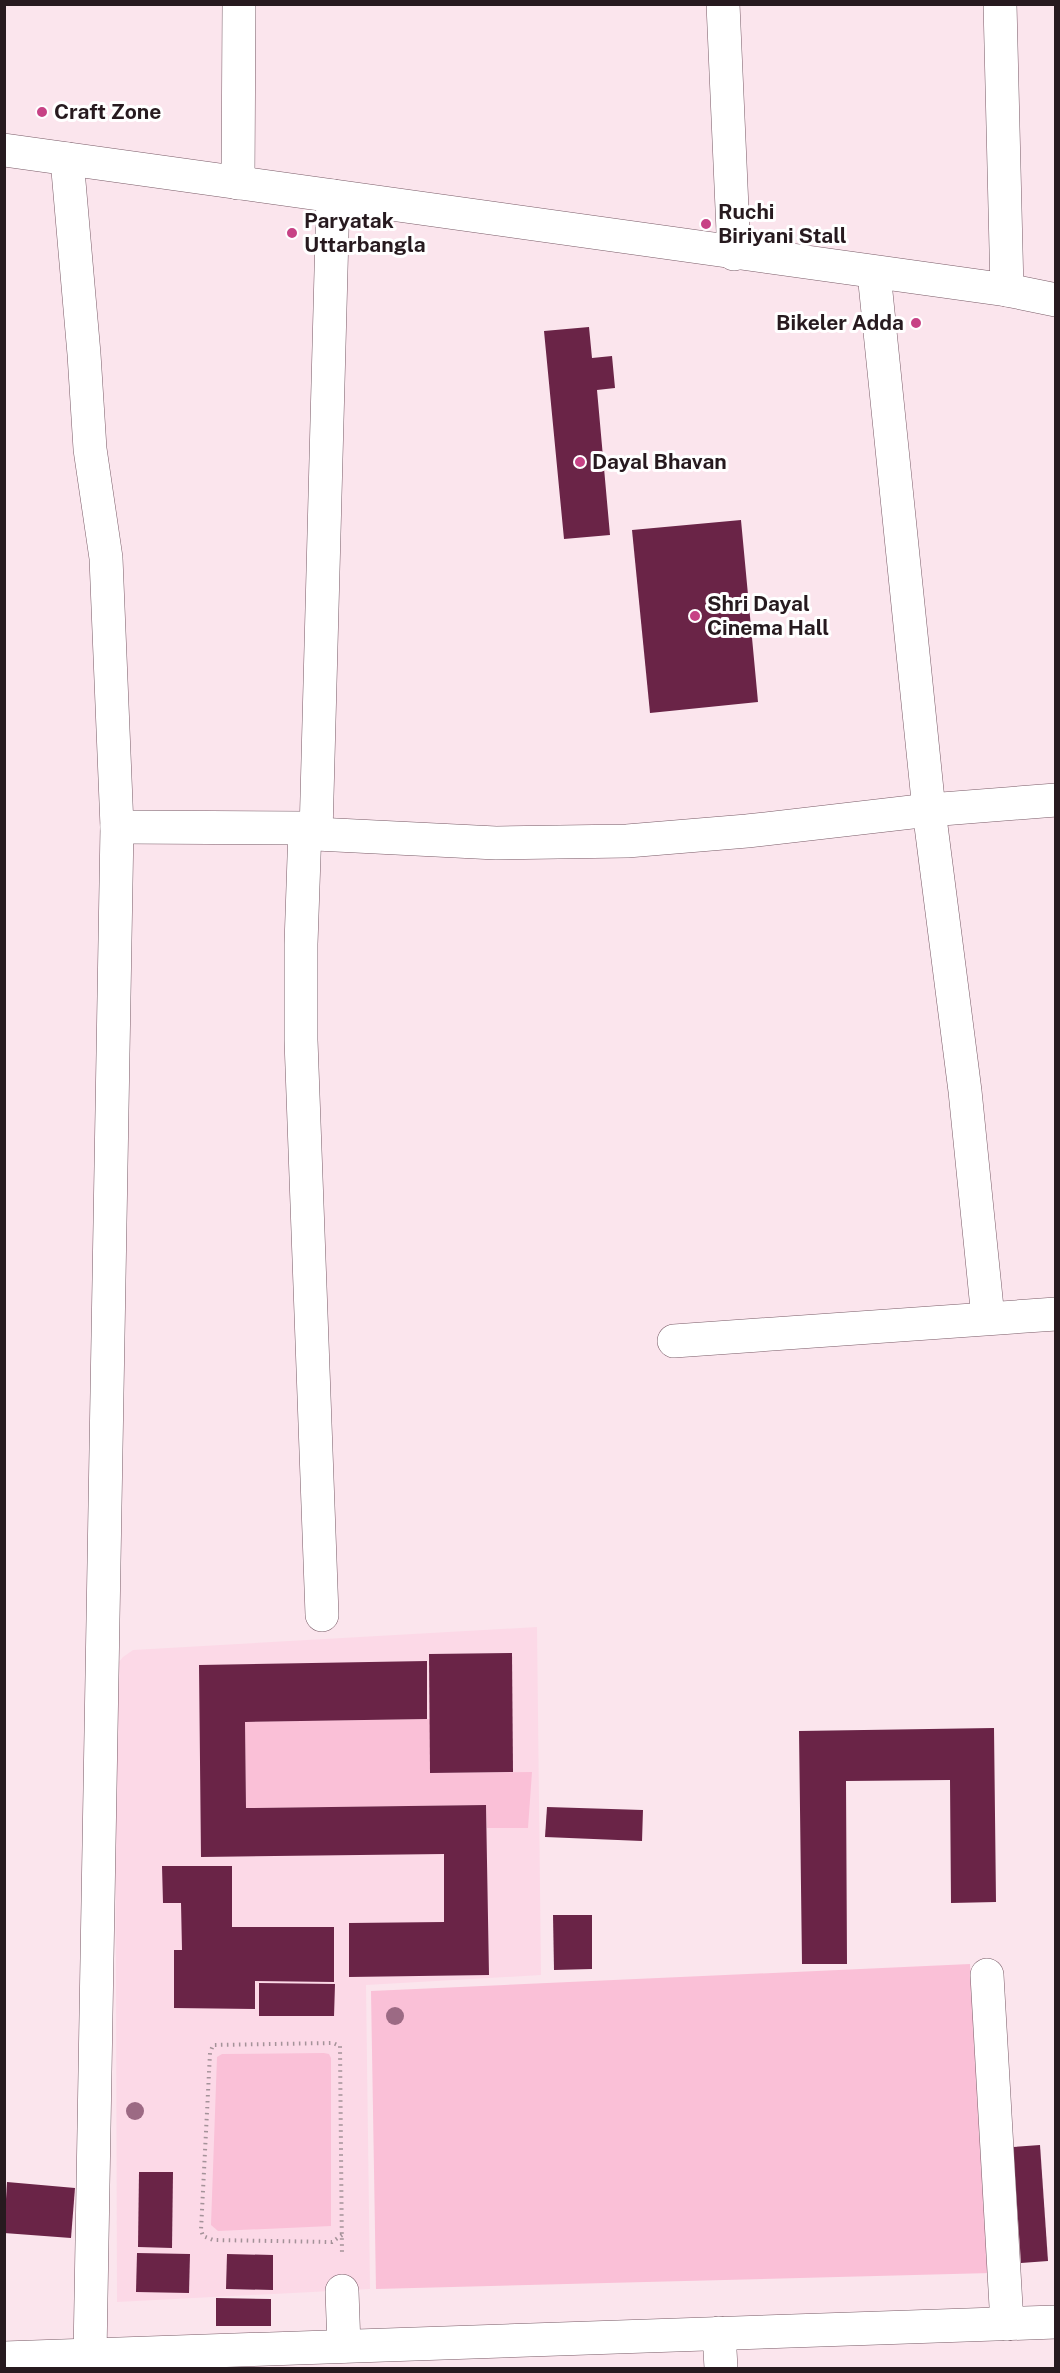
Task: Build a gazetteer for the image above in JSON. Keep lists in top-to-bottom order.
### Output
{
  "places": [
    "Craft Zone",
    "Ruchi Biriyani Stall",
    "Paryatak Uttarbangla",
    "Bikeler Adda",
    "Dayal Bhavan",
    "Shri Dayal Cinema Hall"
  ]
}
